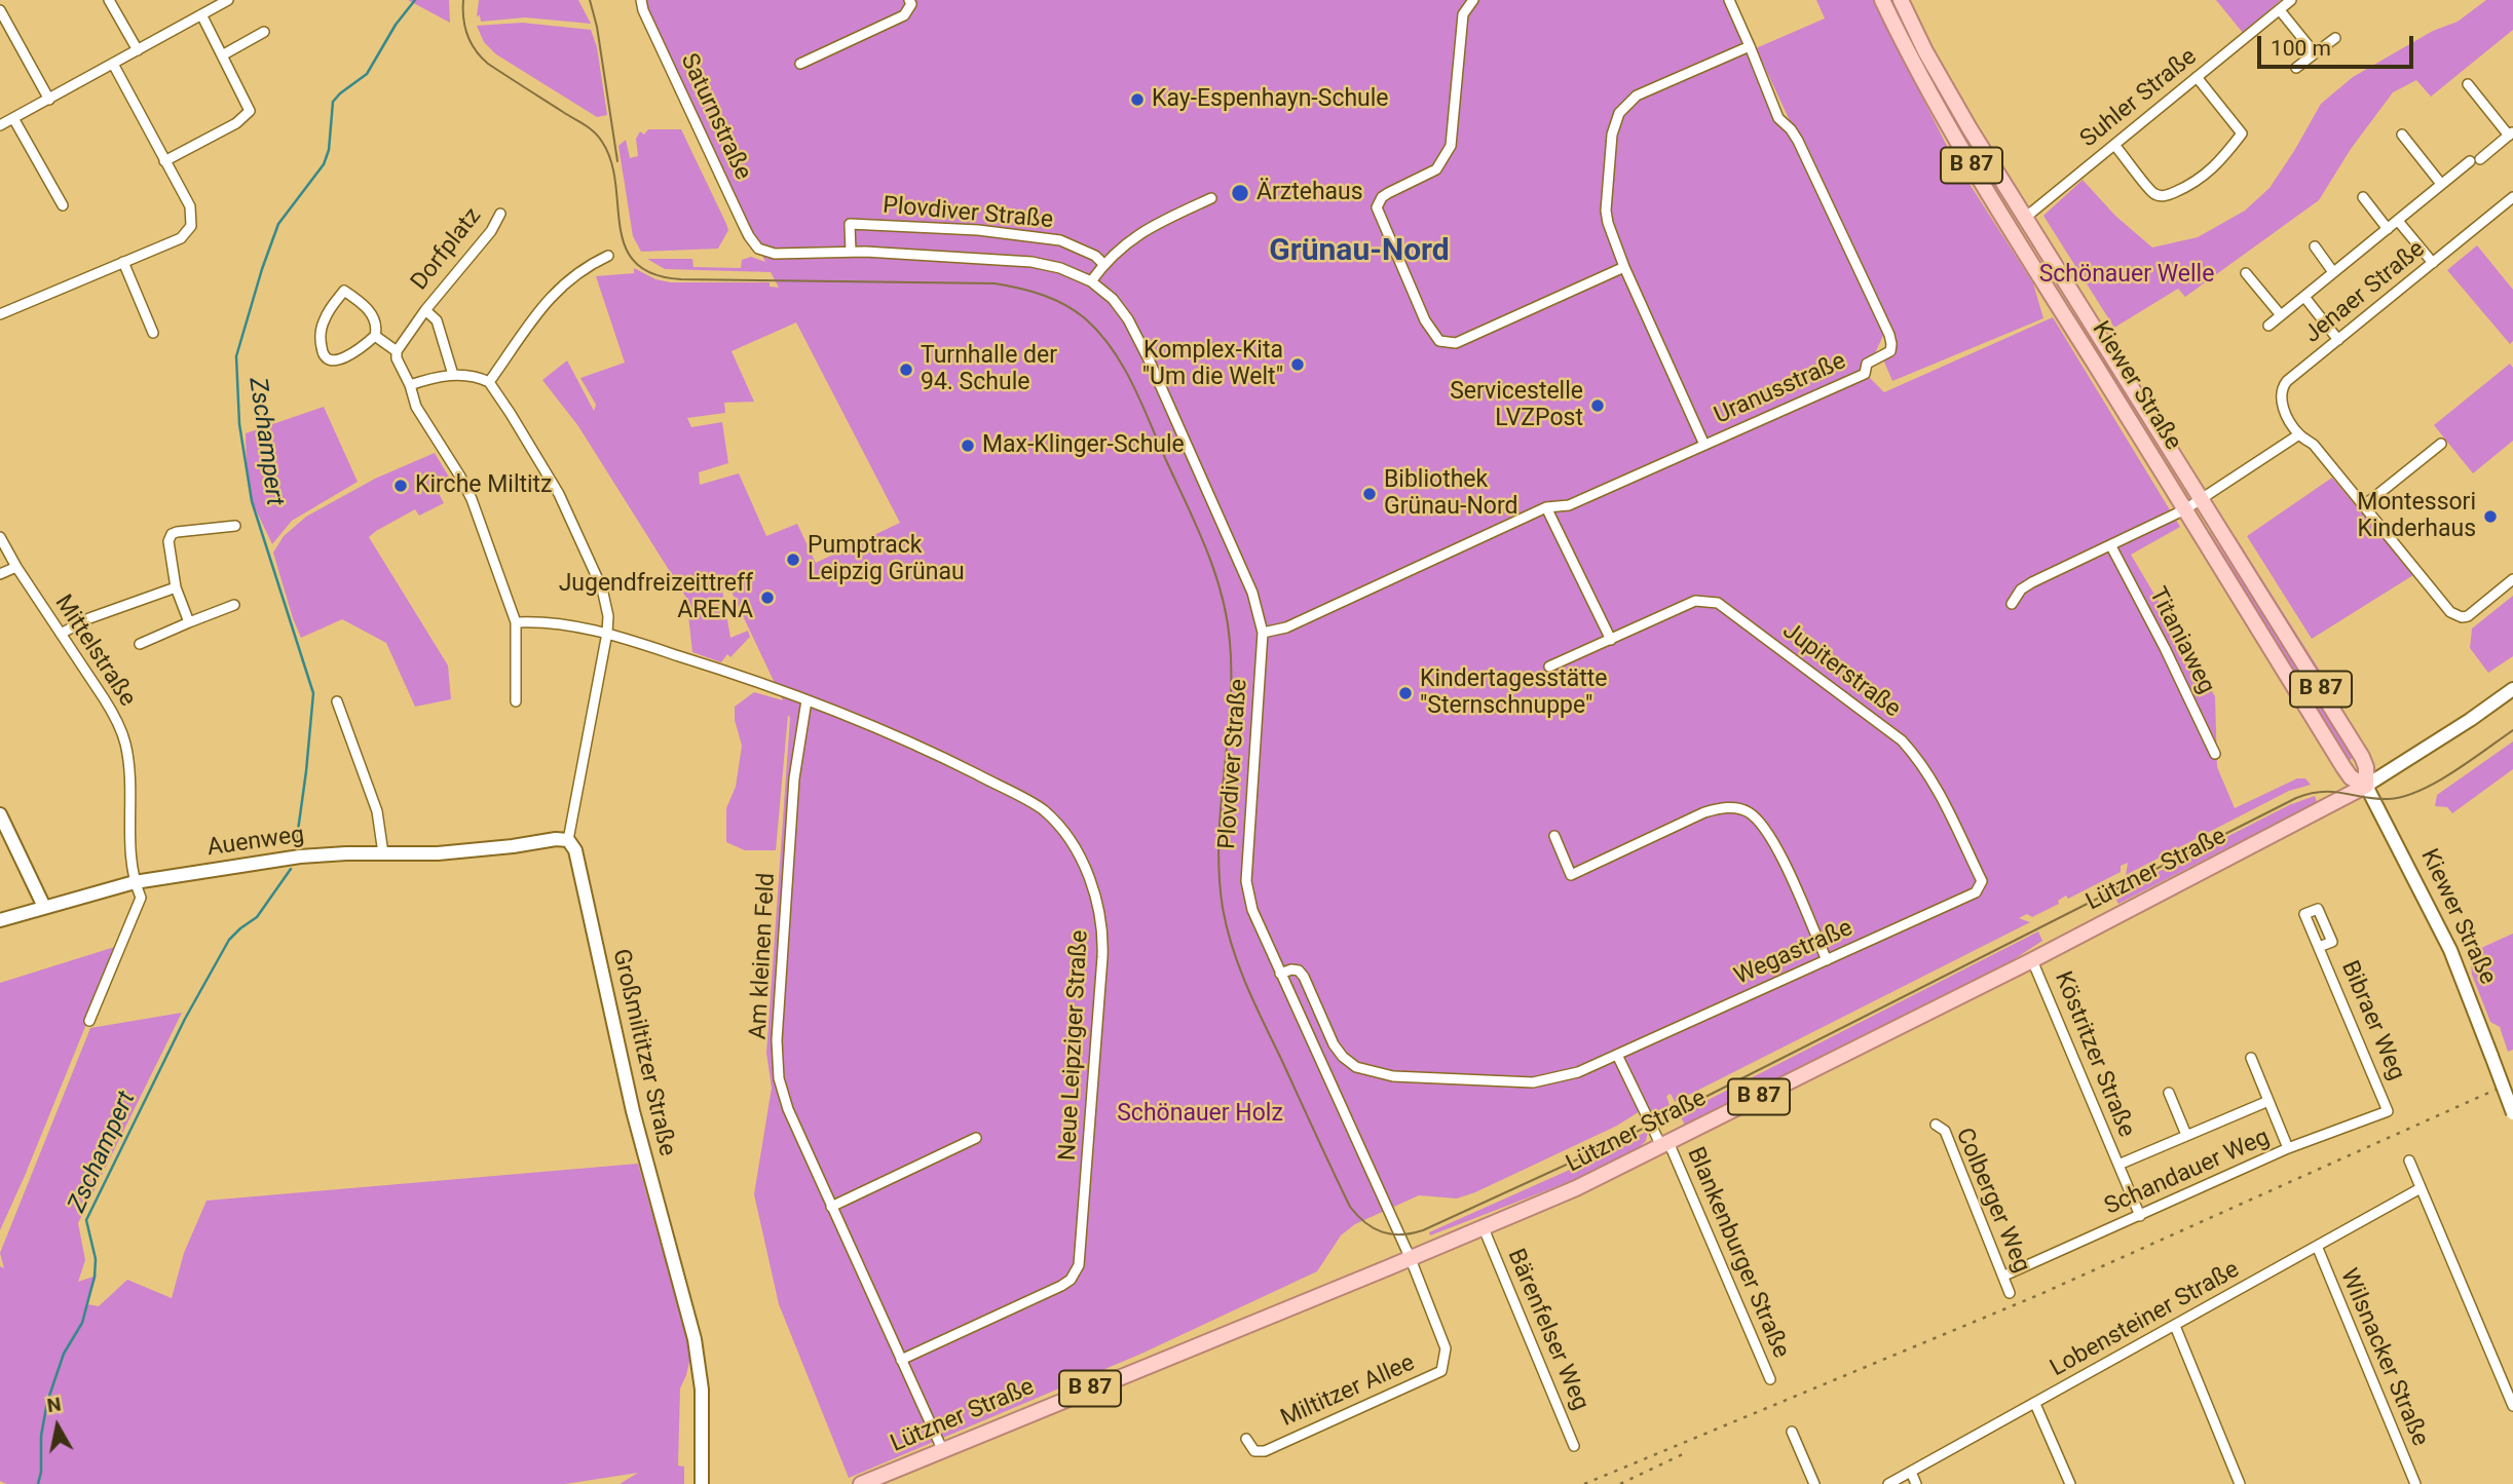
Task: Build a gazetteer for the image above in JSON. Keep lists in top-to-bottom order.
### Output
{
  "streets": {
    "main road": ["B 87", "Kiewer Straße", "Lützner Straße"],
    "street": [
      "Suhler Straße",
      "Saturnstraße",
      "Plovdiver Straße",
      "Dorfplatz",
      "Jenaer Straße",
      "Uranusstraße",
      "Titaniaweg",
      "Mittelstraße",
      "Jupiterstraße",
      "Auenweg",
      "Wegastraße",
      "Am kleinen Feld",
      "Bibraer Weg",
      "Neue Leipziger Straße",
      "Großmiltitzer Straße",
      "Köstritzer Straße",
      "Schandauer Weg",
      "Colberger Weg",
      "Blankenburger Straße",
      "Lobensteiner Straße",
      "Bärenfelser Weg",
      "Wilsnacker Straße",
      "Miltitzer Allee"
    ]
  },
  "crossings": [
    ["Suhler Straße", "Kiewer Straße"],
    ["Saturnstraße", "Plovdiver Straße"],
    ["Plovdiver Straße", "Lützner Straße"],
    ["Plovdiver Straße", "Wegastraße"],
    ["Plovdiver Straße", "Miltitzer Allee"],
    ["Kiewer Straße", "Lützner Straße"],
    ["Mittelstraße", "Auenweg"],
    ["Jupiterstraße", "Wegastraße"],
    ["Auenweg", "Großmiltitzer Straße"],
    ["Lützner Straße", "Am kleinen Feld"],
    ["Lützner Straße", "Köstritzer Straße"],
    ["Lützner Straße", "Blankenburger Straße"],
    ["Lützner Straße", "Bärenfelser Weg"],
    ["Lützner Straße", "Miltitzer Allee"],
    ["Am kleinen Feld", "Neue Leipziger Straße"],
    ["Bibraer Weg", "Schandauer Weg"],
    ["Köstritzer Straße", "Schandauer Weg"],
    ["Schandauer Weg", "Colberger Weg"],
    ["Lobensteiner Straße", "Wilsnacker Straße"]
  ],
  "districts": ["Grünau-Nord"],
  "water": ["Zschampert"],
  "parks": ["Schönauer Welle", "Schönauer Holz"],
  "places": [
    "Kay-Espenhayn-Schule",
    "Ärztehaus",
    "Komplex-Kita \"Um die Welt\"",
    "Turnhalle der 94. Schule",
    "Servicestelle LVZPost",
    "Max-Klinger-Schule",
    "Kirche Miltitz",
    "Bibliothek Grünau-Nord",
    "Montessori Kinderhaus",
    "Pumptrack Leipzig Grünau",
    "Jugendfreizeittreff ARENA",
    "Kindertagesstätte \"Sternschnuppe\""
  ],
  "scale_bar": "100 m",
  "north": "top"
}
